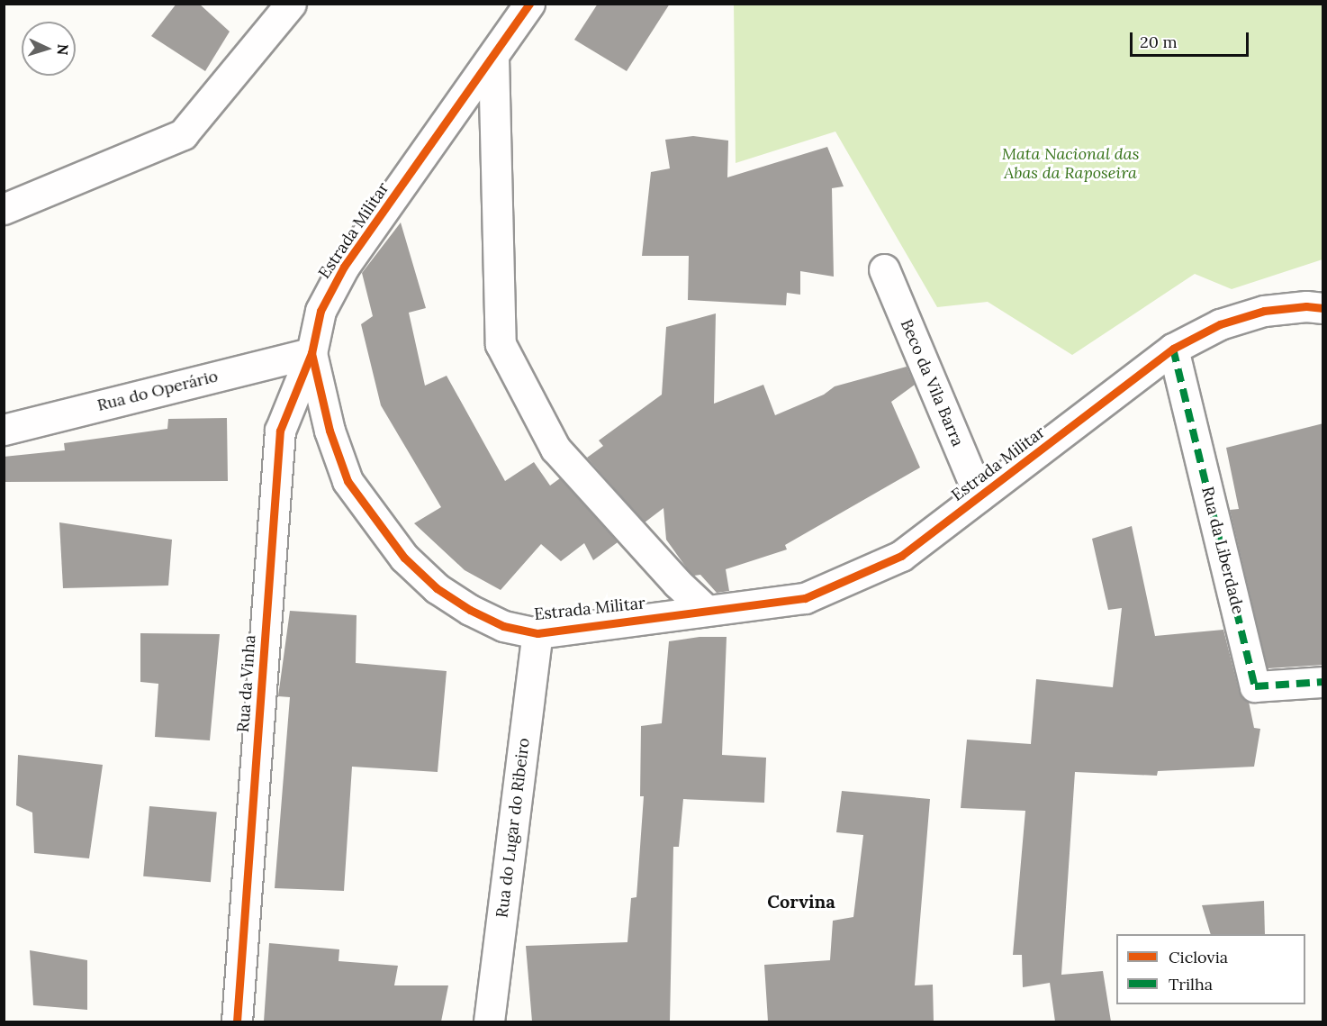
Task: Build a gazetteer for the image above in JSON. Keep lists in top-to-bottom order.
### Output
{
  "streets": {
    "street": [
      "Estrada Militar",
      "Beco da Vila Barra",
      "Rua do Operário",
      "Rua da Liberdade",
      "Rua da Vinha",
      "Rua do Lugar do Ribeiro"
    ]
  },
  "crossings": [
    ["Estrada Militar", "Beco da Vila Barra"],
    ["Estrada Militar", "Rua do Operário"],
    ["Estrada Militar", "Rua da Liberdade"],
    ["Estrada Militar", "Rua da Vinha"],
    ["Estrada Militar", "Rua do Lugar do Ribeiro"],
    ["Rua do Operário", "Rua da Vinha"]
  ],
  "districts": ["Corvina"],
  "parks": ["Mata Nacional das Abas da Raposeira"],
  "legend": ["Ciclovia", "Trilha"],
  "scale_bar": "20 m",
  "north": "right"
}
